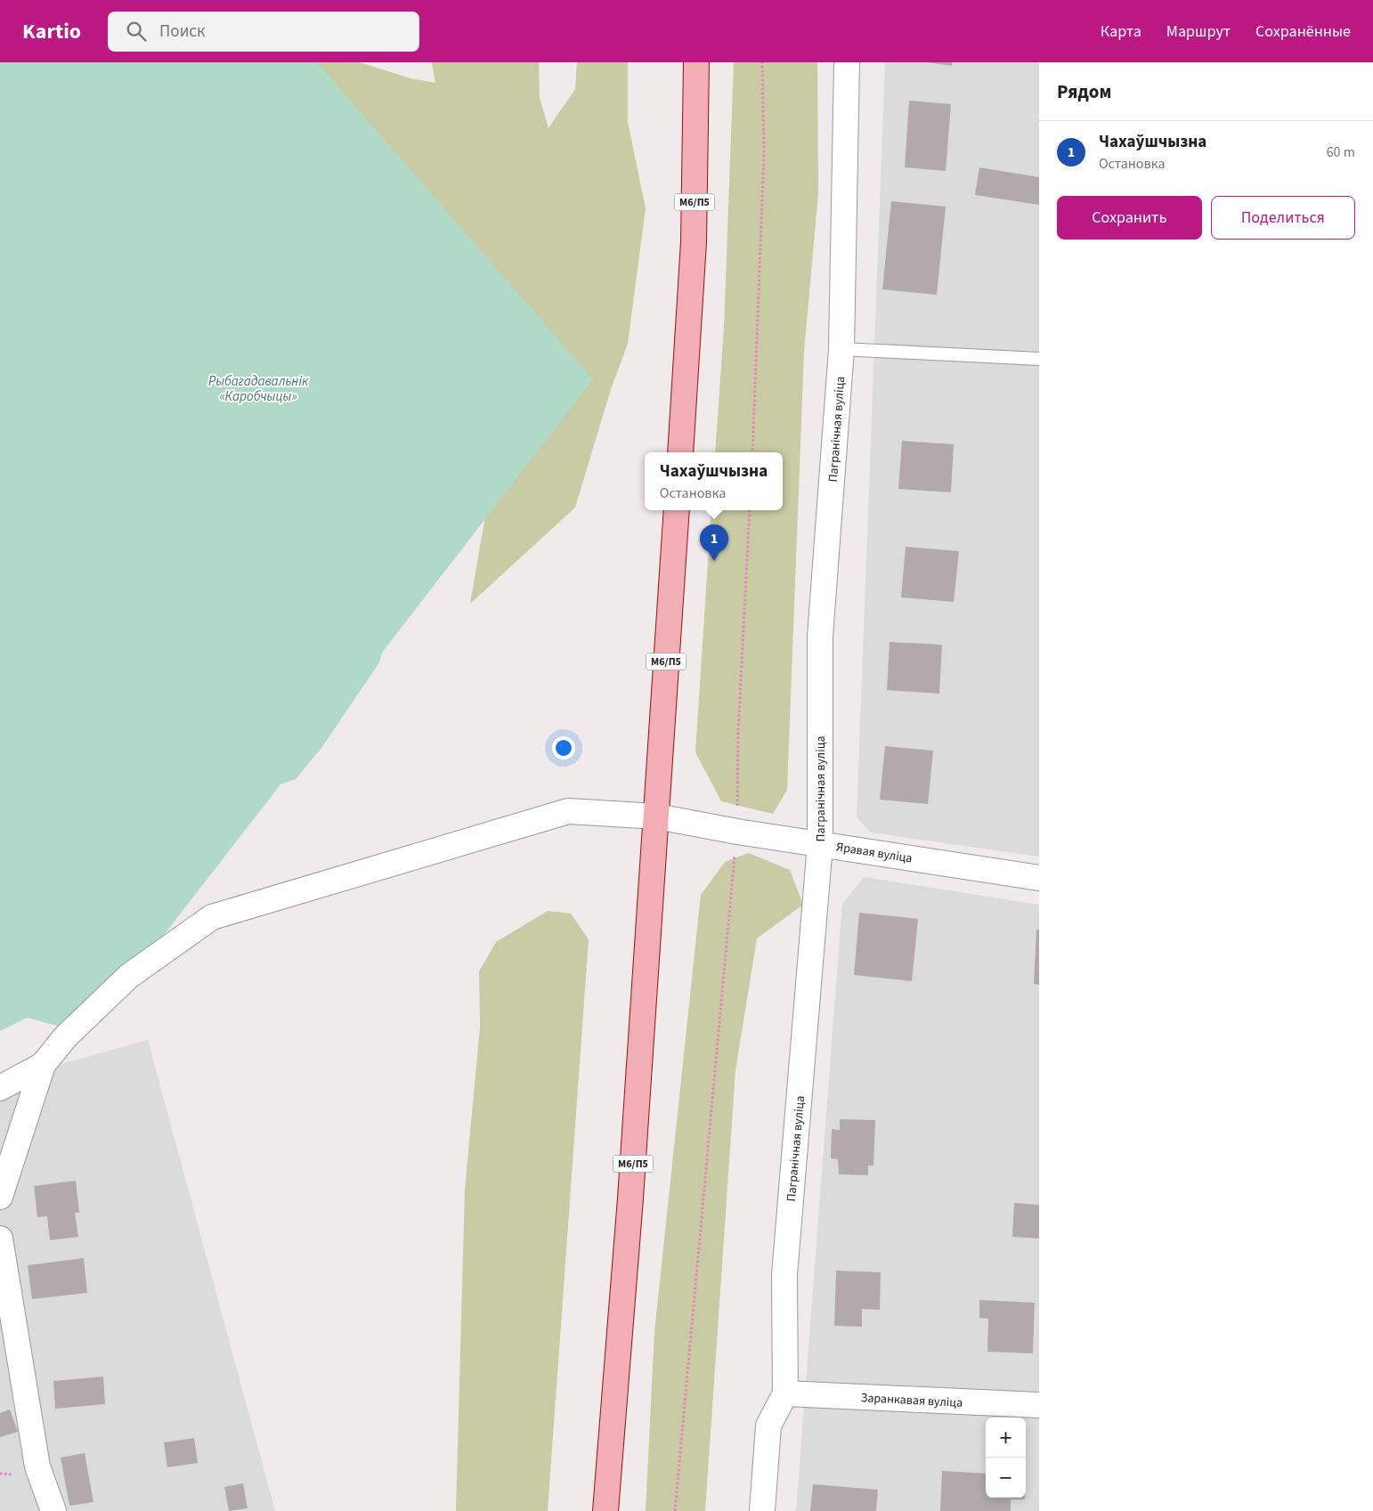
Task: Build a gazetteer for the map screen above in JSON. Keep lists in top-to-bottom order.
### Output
{
  "streets": {
    "main road": ["М6/П5"],
    "street": ["Пагранічная вуліца", "Яравая вуліца", "Заранкавая вуліца"]
  },
  "crossings": [
    ["М6/П5", "Яравая вуліца"],
    ["Пагранічная вуліца", "Яравая вуліца"],
    ["Пагранічная вуліца", "Заранкавая вуліца"]
  ],
  "water": ["Рыбагадавальнік «Каробчыцы»"],
  "page": {
    "header": "Kartio",
    "search": "Поиск",
    "nav": ["Карта", "Маршрут", "Сохранённые"],
    "heading": "Рядом",
    "list": [
      {
        "mark": "1",
        "name": "Чахаўшчызна",
        "note": "Остановка",
        "value": "60 m"
      }
    ],
    "buttons": ["Сохранить", "Поделиться"],
    "popup": ["Чахаўшчызна", "Остановка"],
    "pins": "1",
    "map_buttons": ["+", "−"]
  }
}
